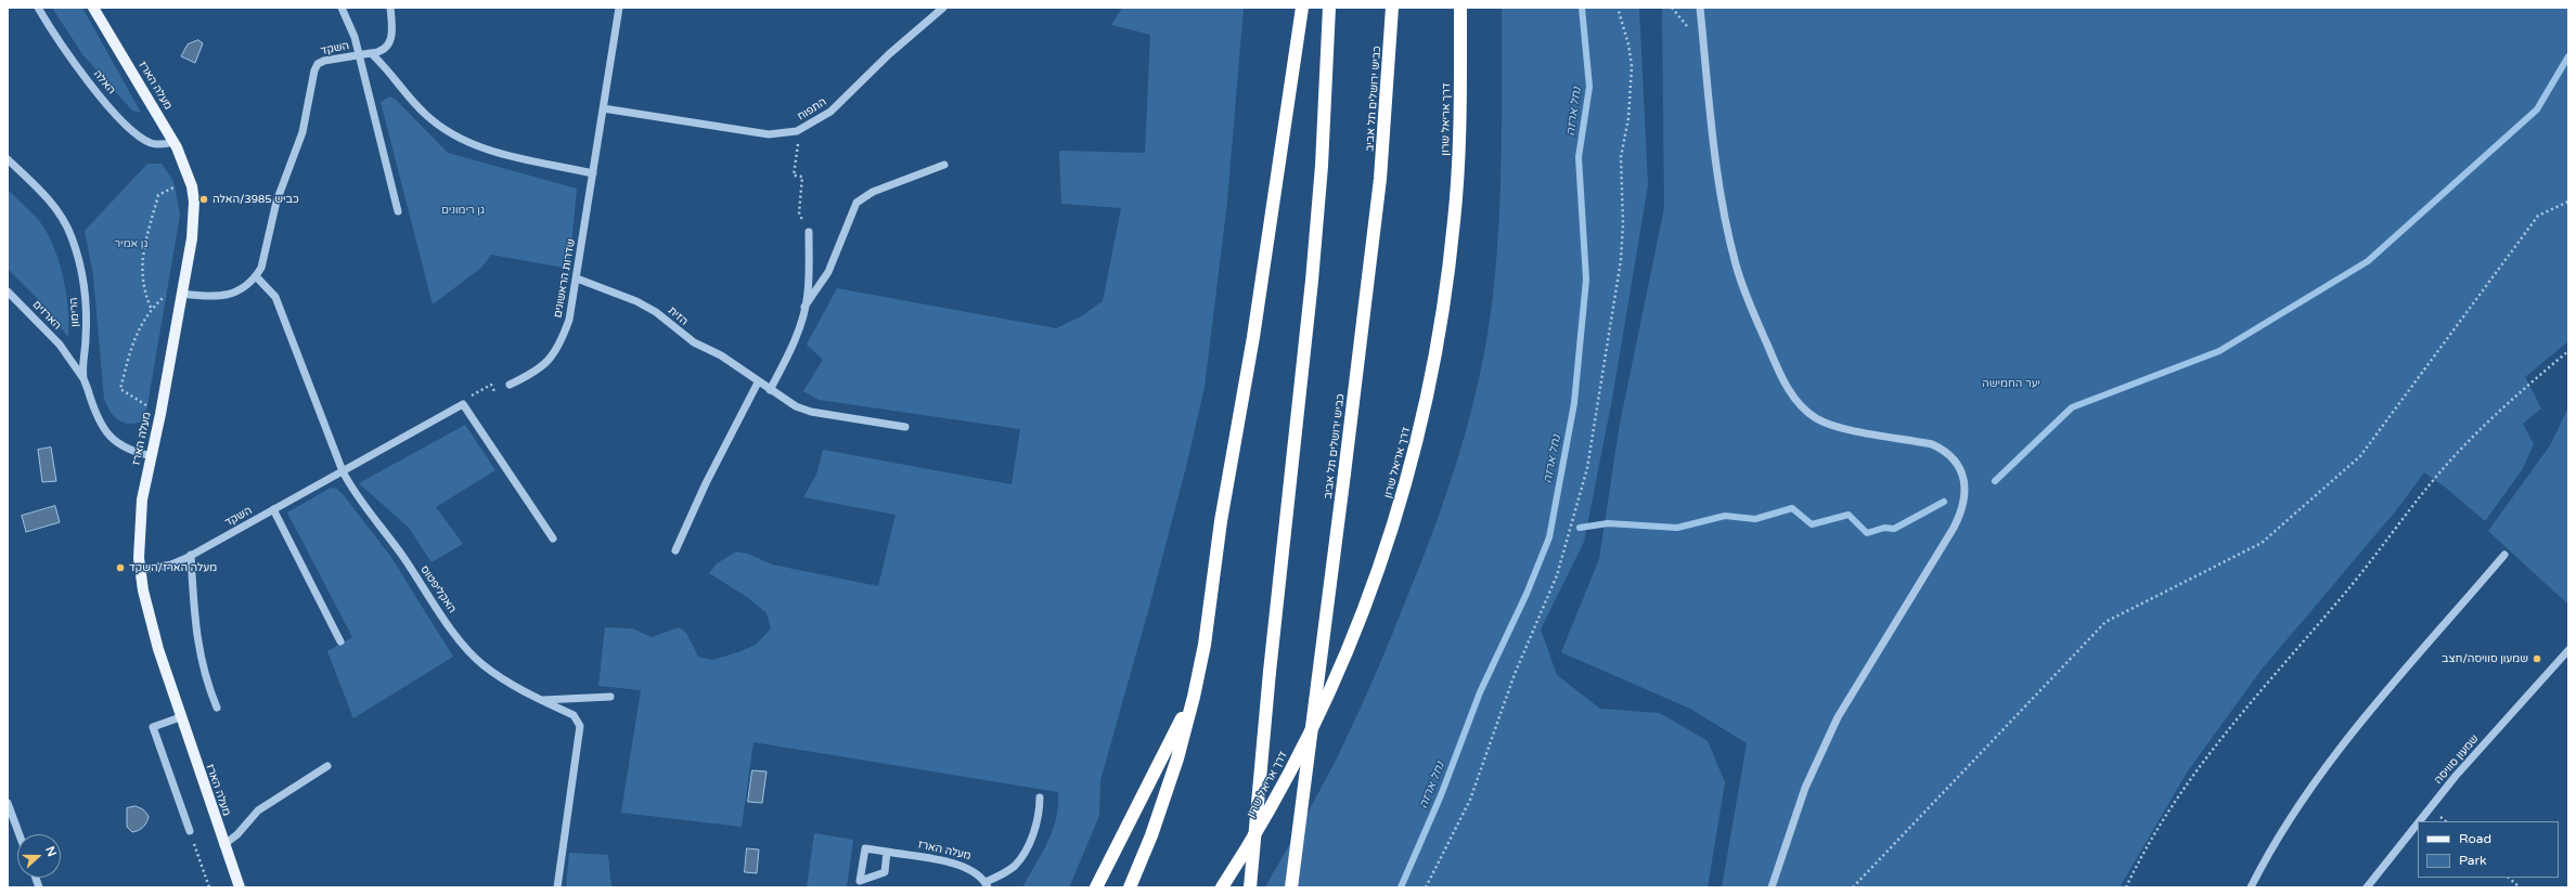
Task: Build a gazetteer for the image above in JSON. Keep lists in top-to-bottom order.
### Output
{
  "streets": {
    "highway": ["כביש ירושלים תל אביב", "דרך אריאל שרון"],
    "main road": ["מעלה הארז"],
    "street": [
      "השקד",
      "האלה",
      "התפוח",
      "שדרות הראשונים",
      "הרימון",
      "הארזים",
      "הזית",
      "האקליפטוס",
      "שמעון סוויסה"
    ]
  },
  "crossings": [
    ["השקד", "מעלה הארז"],
    ["השקד", "האקליפטוס"],
    ["האלה", "מעלה הארז"],
    ["מעלה הארז", "הרימון"],
    ["התפוח", "שדרות הראשונים"],
    ["שדרות הראשונים", "הזית"],
    ["הרימון", "הארזים"]
  ],
  "water": ["נחל ארזה"],
  "parks": ["גן רימונים", "גן אמיר", "יער החמישה"],
  "places": ["כביש 3985/האלה", "מעלה הארז/השקד", "שמעון סוויסה/חצב"],
  "legend": ["Road", "Park"],
  "north": "right"
}
